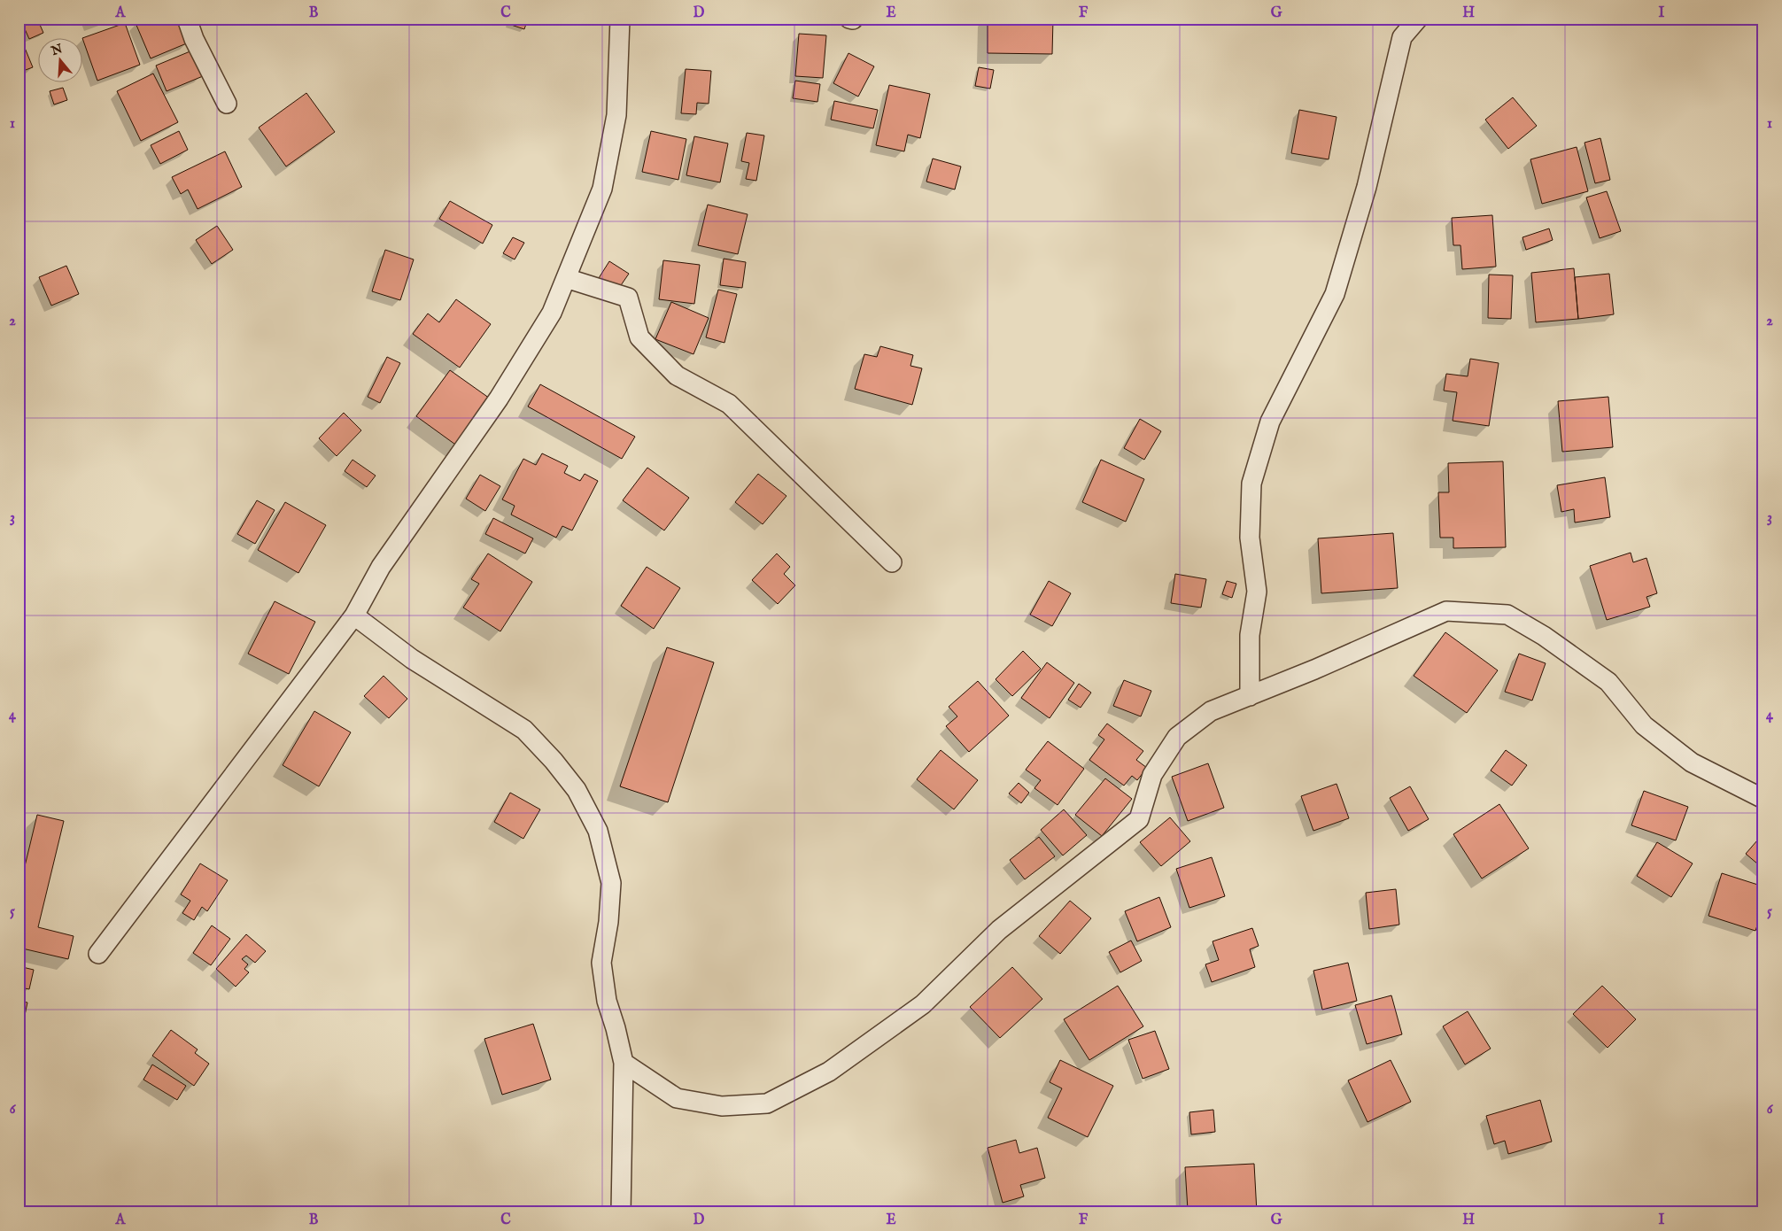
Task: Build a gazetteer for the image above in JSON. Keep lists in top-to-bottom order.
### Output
{
  "north": "top",
  "grid": {
    "columns": [
      "A",
      "B",
      "C",
      "D",
      "E",
      "F",
      "G",
      "H",
      "I"
    ],
    "rows": [
      "1",
      "2",
      "3",
      "4",
      "5",
      "6"
    ]
  }
}
